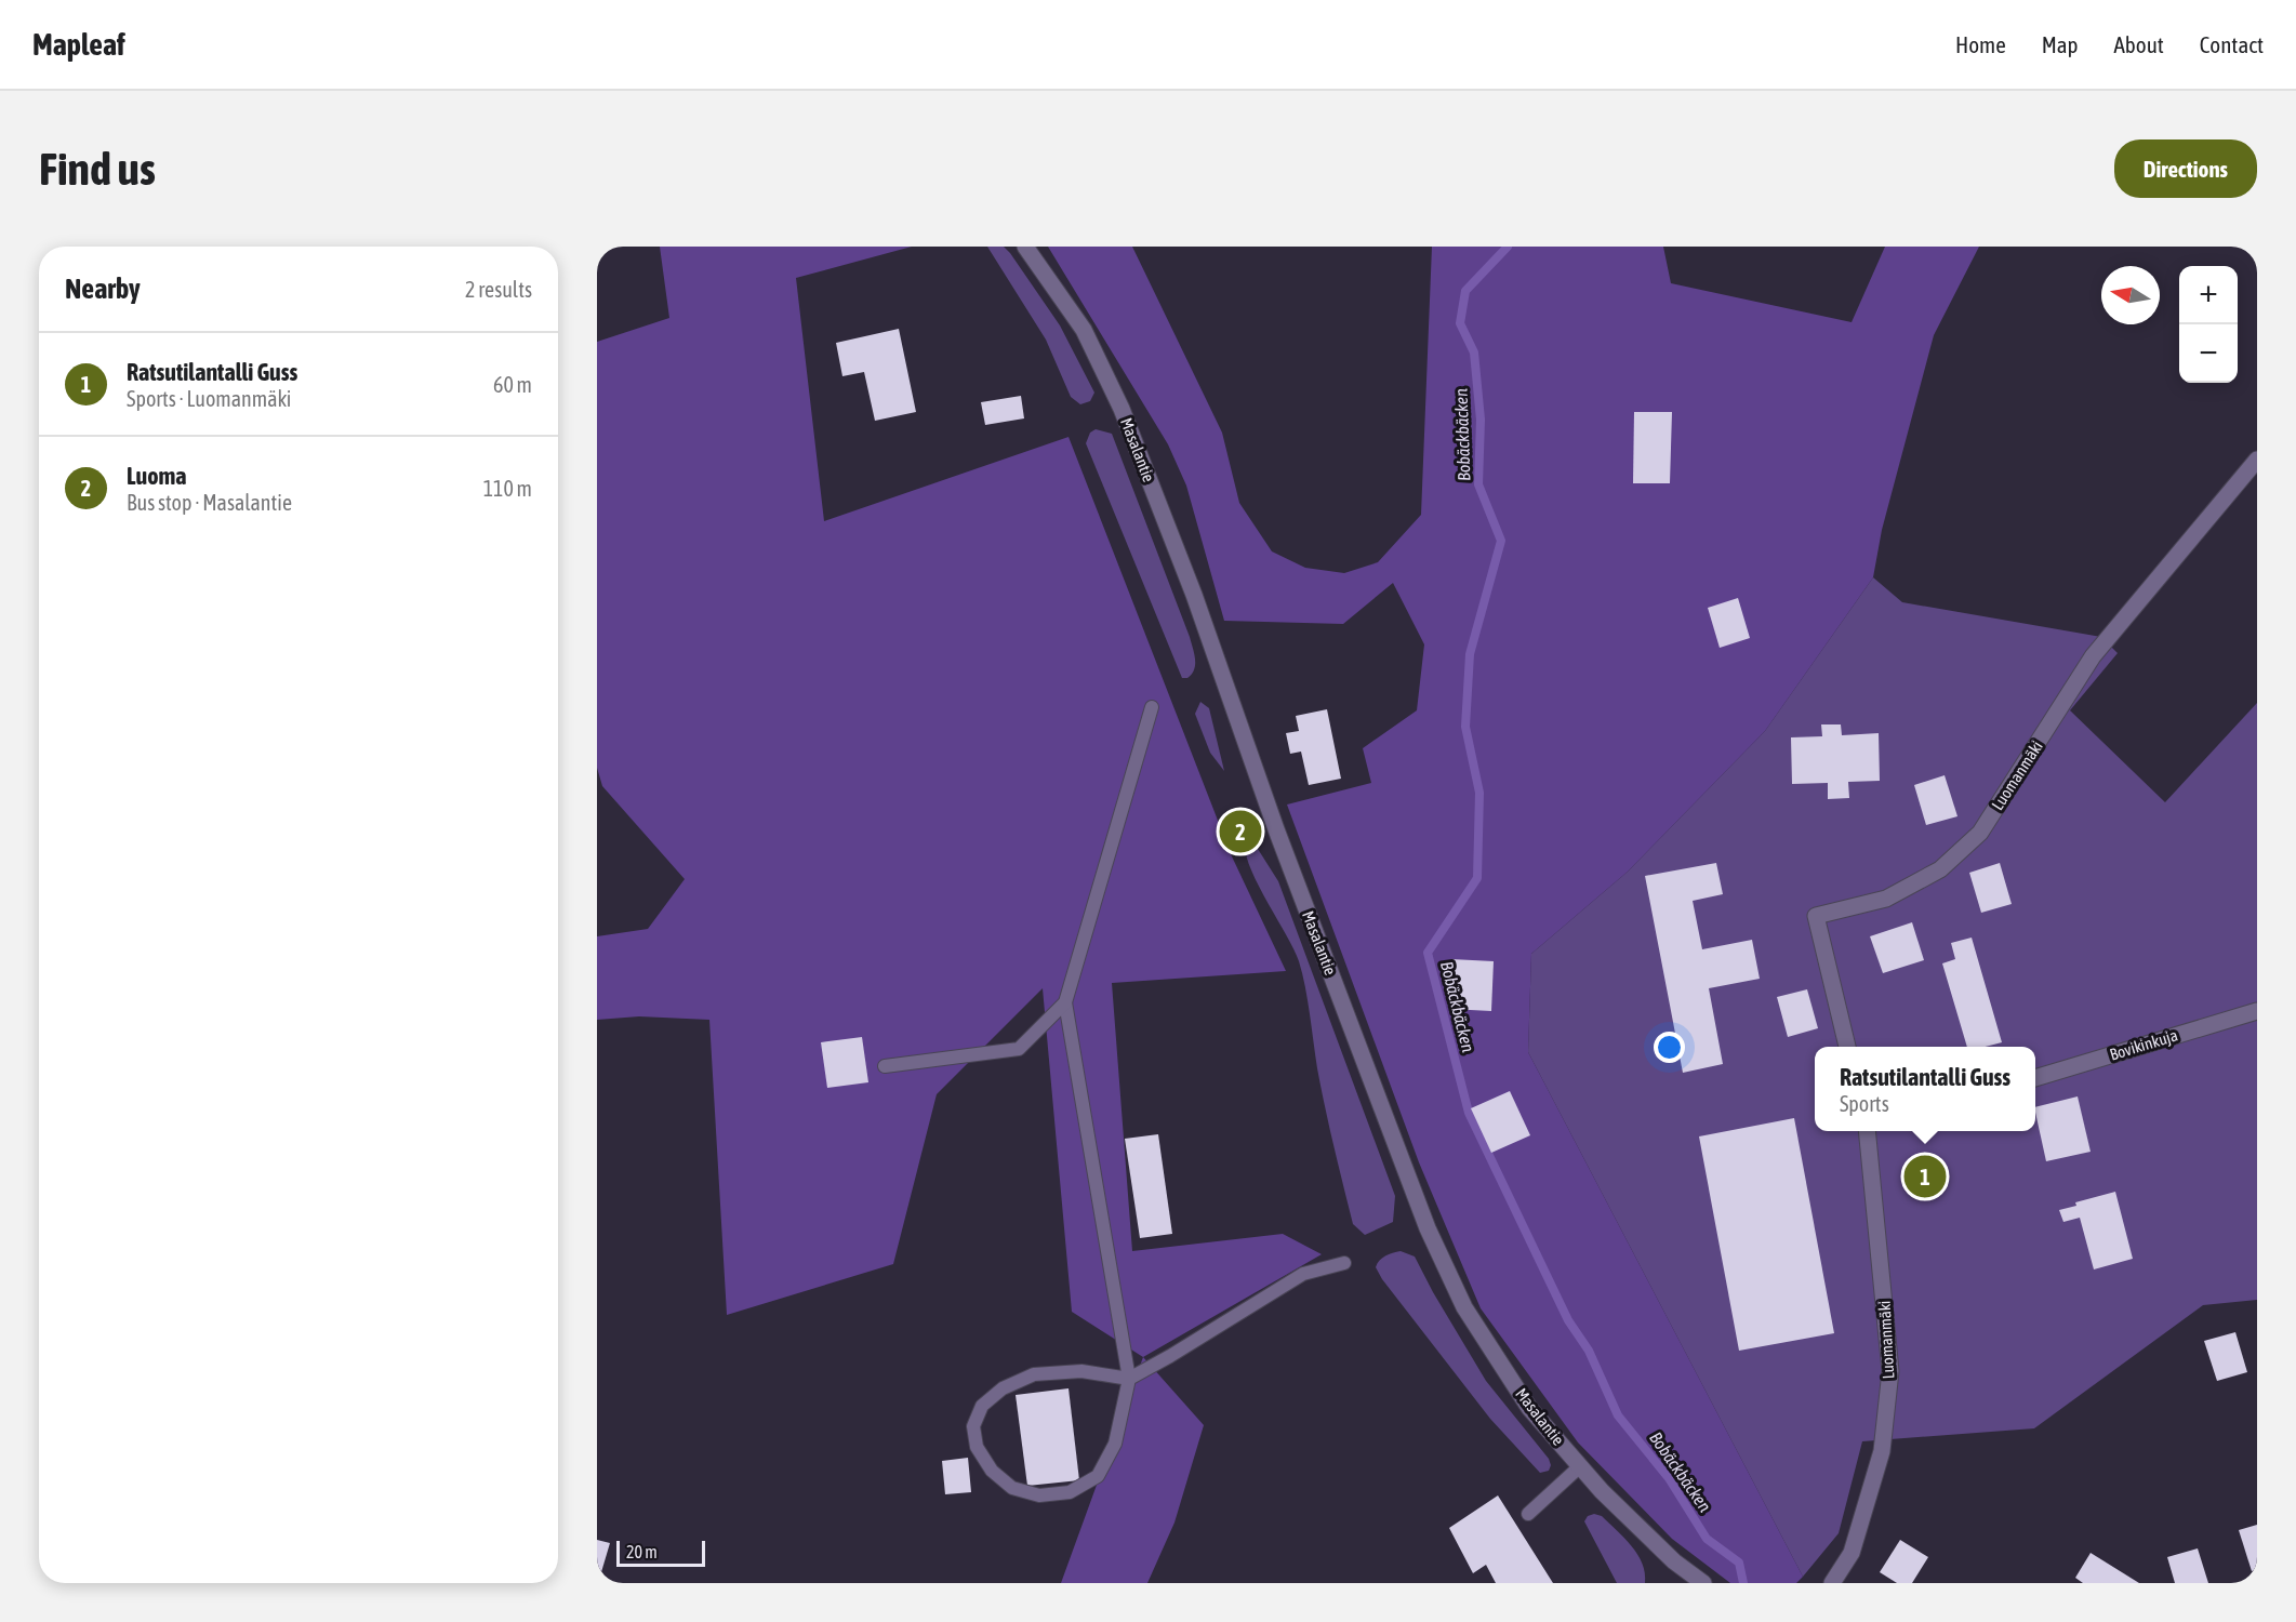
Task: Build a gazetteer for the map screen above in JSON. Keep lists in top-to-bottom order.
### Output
{
  "streets": {
    "street": ["Masalantie", "Luomanmäki", "Bovikinkuja"]
  },
  "water": ["Bobäckbäcken"],
  "scale_bar": "20 m",
  "north": "left",
  "page": {
    "header": "Mapleaf",
    "nav": [
      "Home",
      "Map",
      "About",
      "Contact"
    ],
    "buttons": "Directions",
    "title": "Find us",
    "heading": ["Nearby", "2 results"],
    "map_buttons": ["+", "−"],
    "list": [
      {
        "mark": "1",
        "name": "Ratsutilantalli Guss",
        "note": "Sports · Luomanmäki",
        "value": "60 m"
      },
      {
        "mark": "2",
        "name": "Luoma",
        "note": "Bus stop · Masalantie",
        "value": "110 m"
      }
    ],
    "pins": ["2", "1"],
    "popup": ["Ratsutilantalli Guss", "Sports"],
    "scale": "20 m"
  }
}
